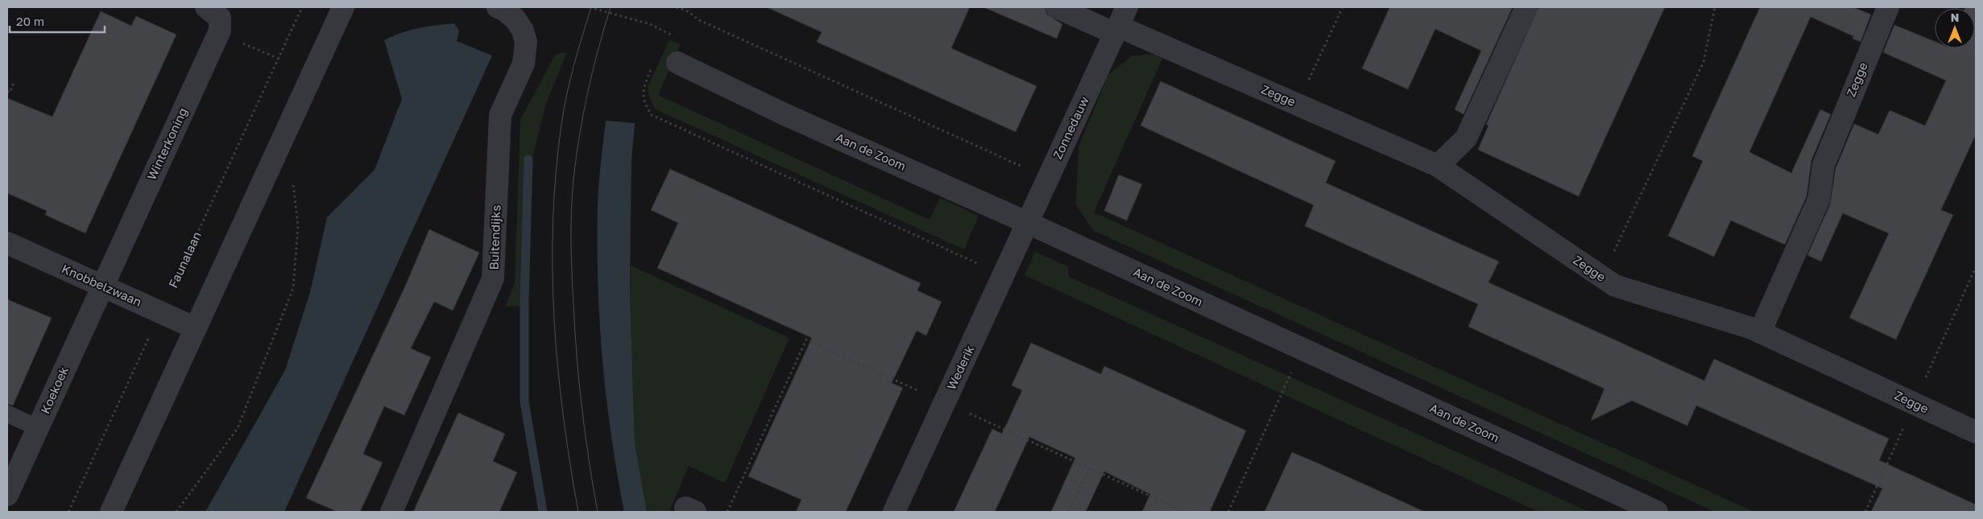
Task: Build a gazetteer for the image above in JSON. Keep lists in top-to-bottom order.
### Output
{
  "streets": {
    "street": [
      "Zegge",
      "Zonnedauw",
      "Winterkoning",
      "Aan de Zoom",
      "Buitendijks",
      "Knobbelzwaan",
      "Wederik",
      "Koekoek"
    ],
    "path": ["Faunalaan"]
  },
  "crossings": [
    ["Zegge", "Zonnedauw"],
    ["Zonnedauw", "Aan de Zoom"],
    ["Zonnedauw", "Wederik"],
    ["Winterkoning", "Knobbelzwaan"],
    ["Winterkoning", "Koekoek"],
    ["Aan de Zoom", "Wederik"],
    ["Faunalaan", "Knobbelzwaan"],
    ["Knobbelzwaan", "Koekoek"]
  ],
  "scale_bar": "20 m",
  "north": "top"
}
